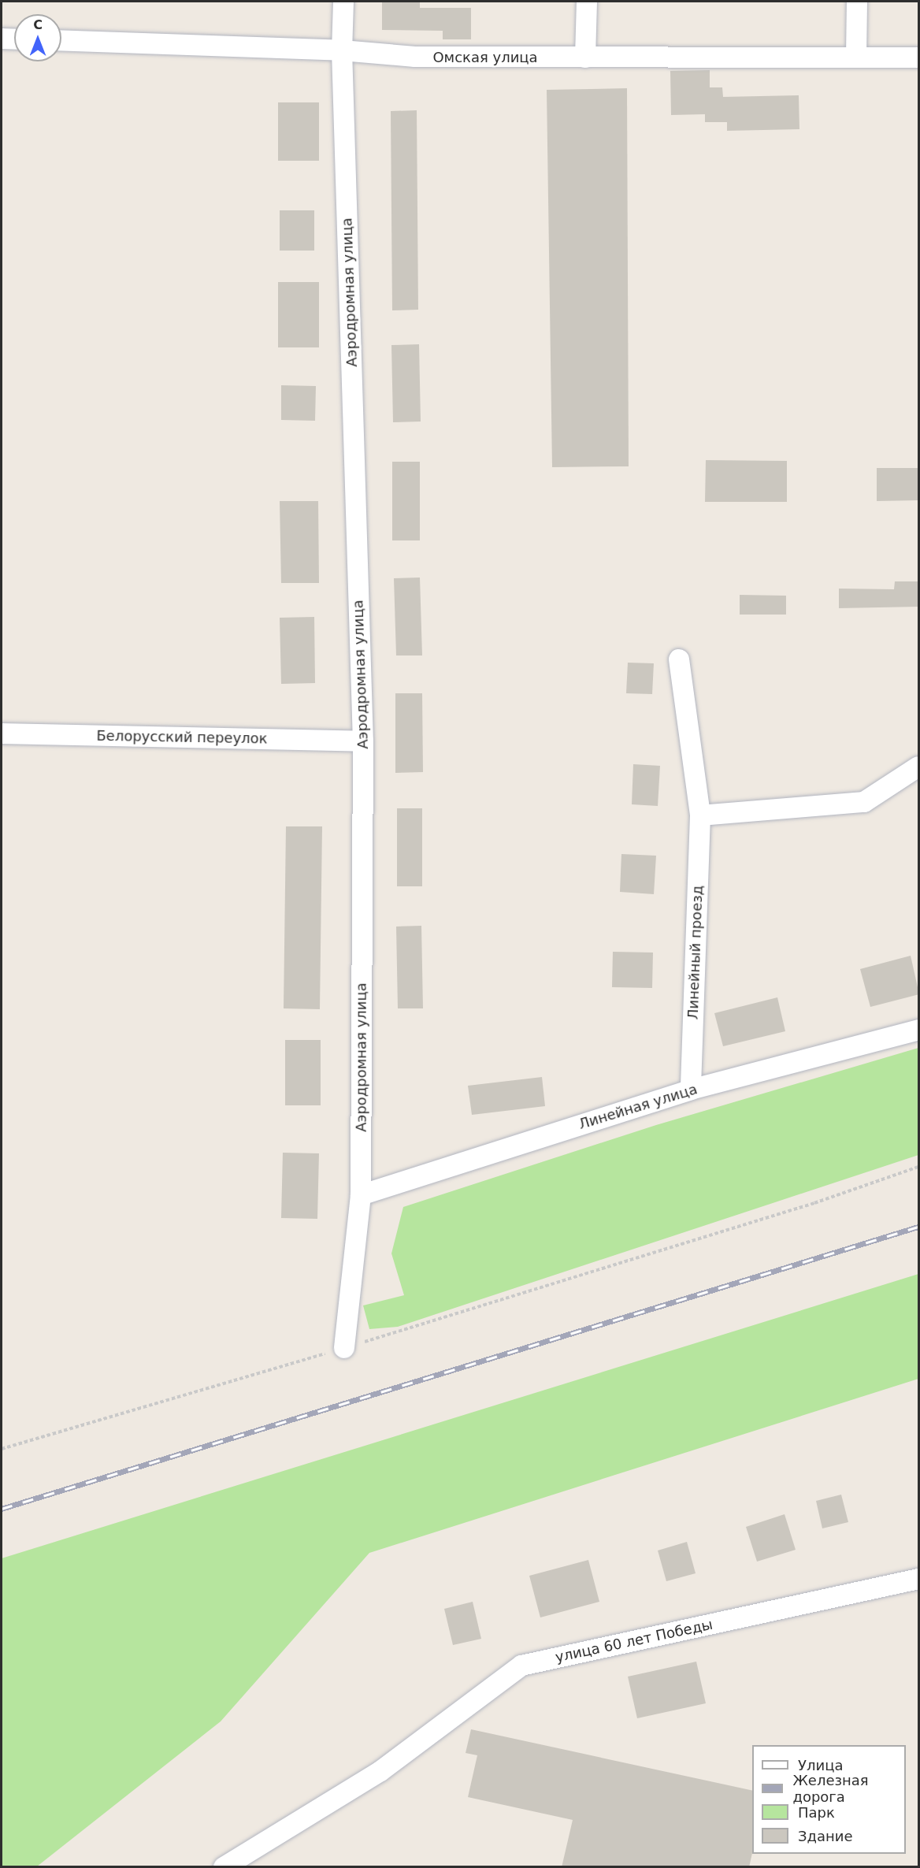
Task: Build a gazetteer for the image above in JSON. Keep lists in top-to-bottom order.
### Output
{
  "streets": {
    "street": [
      "Омская улица",
      "Аэродромная улица",
      "Белорусский переулок",
      "Линейный проезд",
      "Линейная улица",
      "улица 60 лет Победы"
    ]
  },
  "crossings": [
    ["Омская улица", "Аэродромная улица"],
    ["Аэродромная улица", "Белорусский переулок"],
    ["Аэродромная улица", "Линейная улица"],
    ["Линейный проезд", "Линейная улица"]
  ],
  "legend": [
    "Улица",
    "Железная дорога",
    "Парк",
    "Здание"
  ],
  "north": "top"
}
